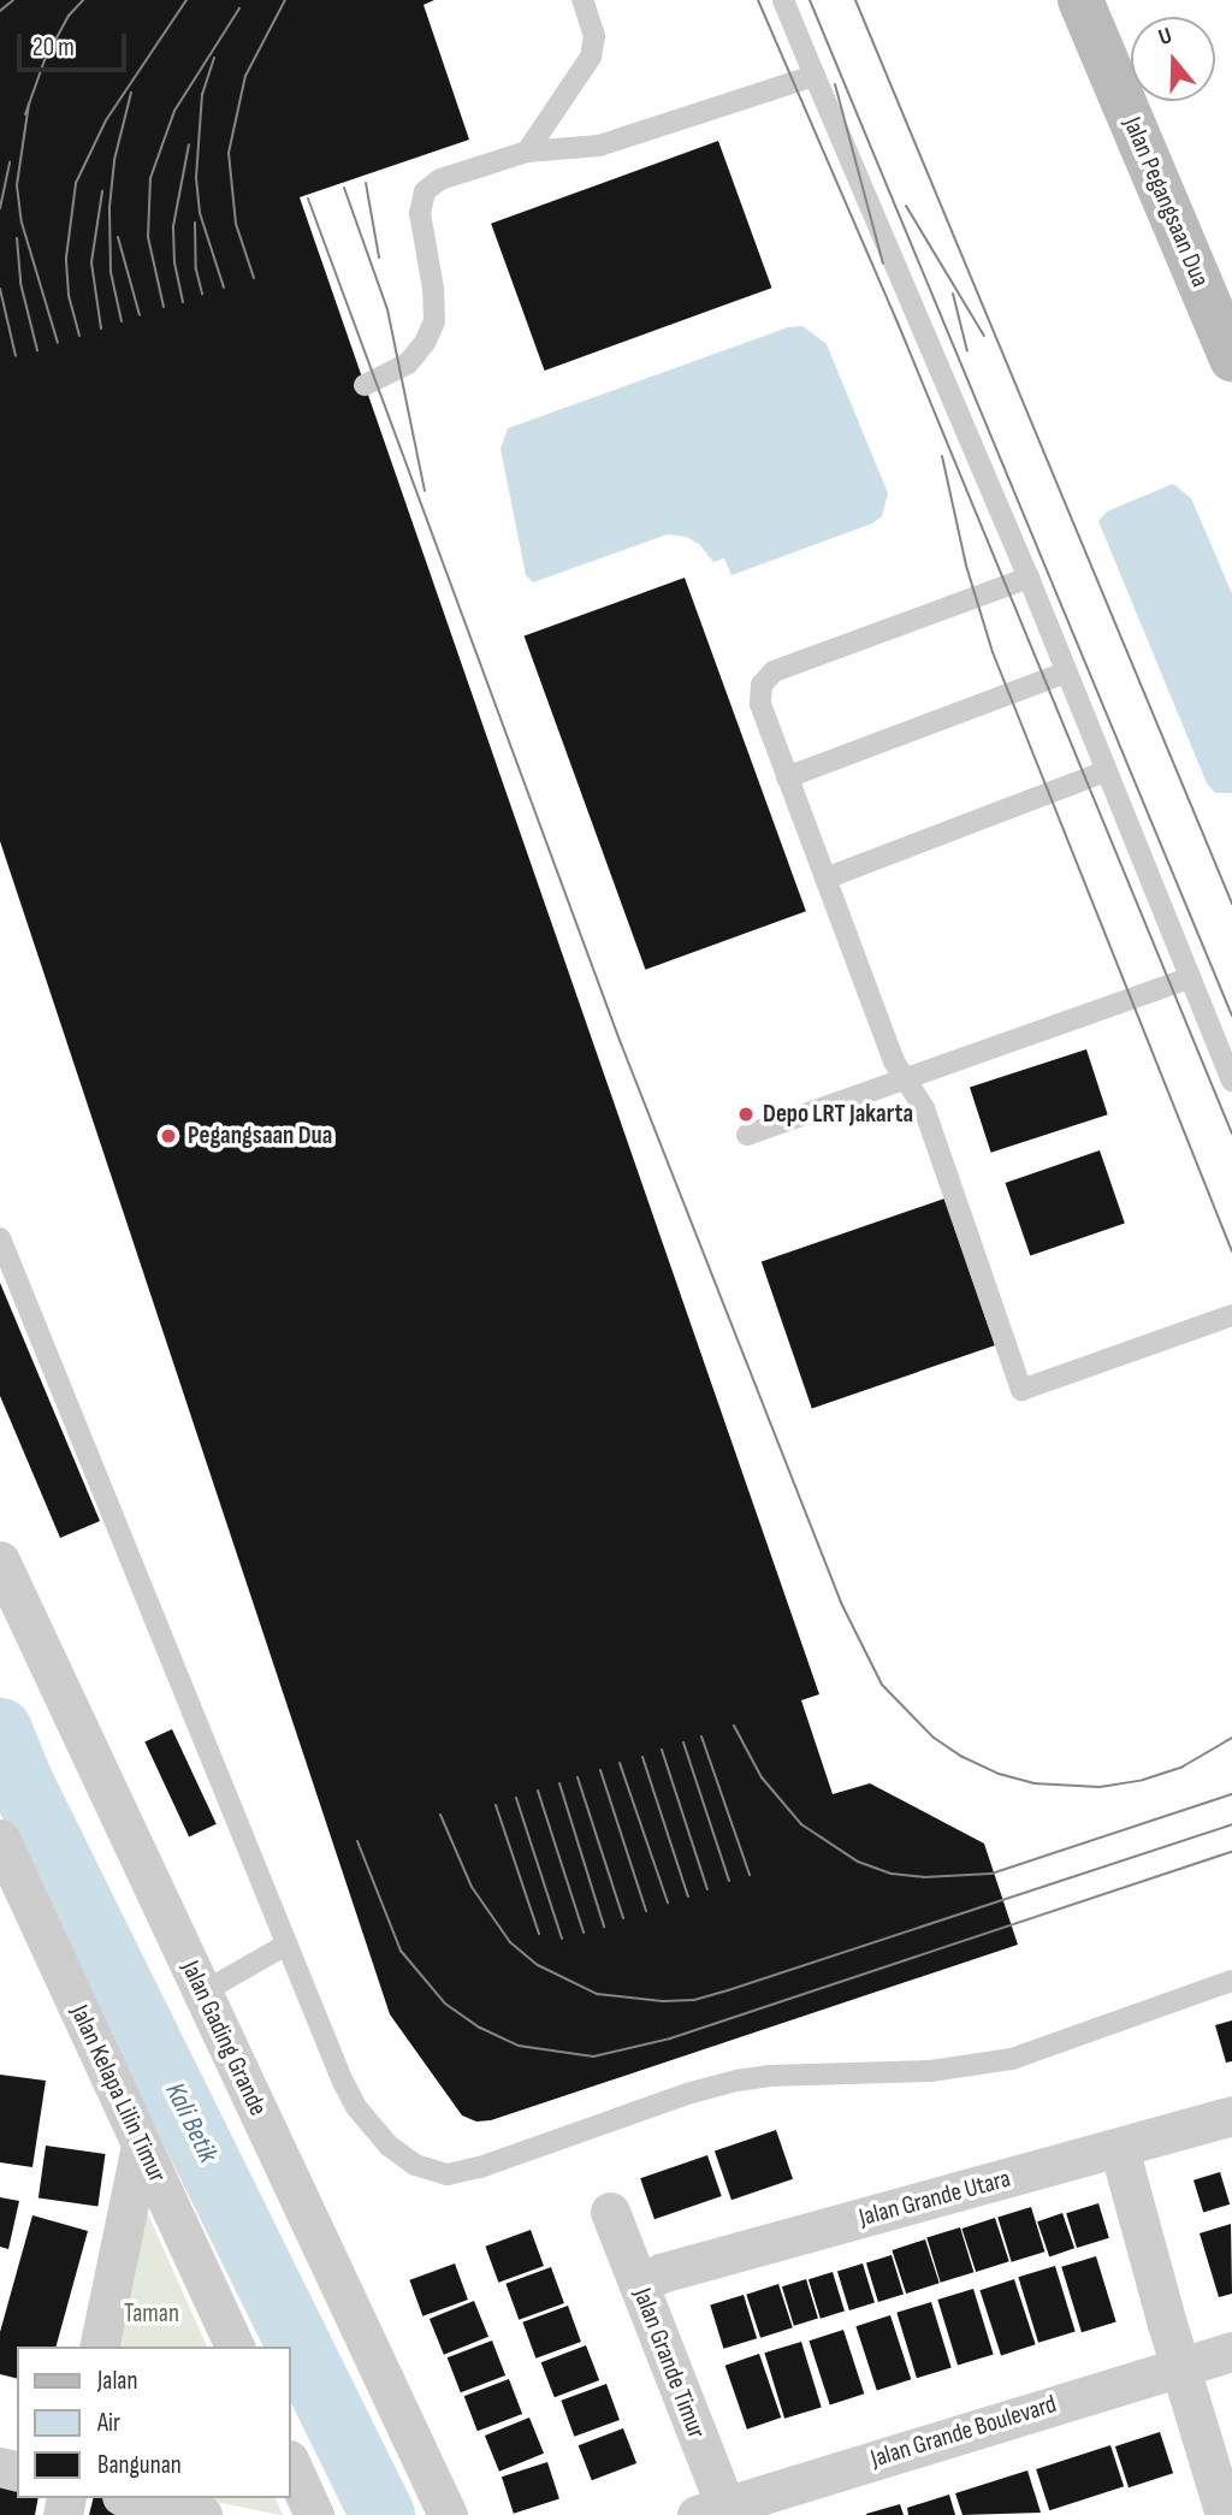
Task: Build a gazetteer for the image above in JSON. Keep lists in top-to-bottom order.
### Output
{
  "streets": {
    "main road": ["Jalan Pegangsaan Dua"],
    "street": [
      "Jalan Gading Grande",
      "Jalan Kelapa Lilin Timur",
      "Jalan Grande Utara",
      "Jalan Grande Timur",
      "Jalan Grande Boulevard"
    ]
  },
  "crossings": [
    ["Jalan Grande Utara", "Jalan Grande Timur"],
    ["Jalan Grande Timur", "Jalan Grande Boulevard"]
  ],
  "water": ["Kali Betik"],
  "parks": ["Taman"],
  "places": ["Depo LRT Jakarta", "Pegangsaan Dua"],
  "legend": ["Jalan", "Air", "Bangunan"],
  "scale_bar": "20 m",
  "north": "top"
}
